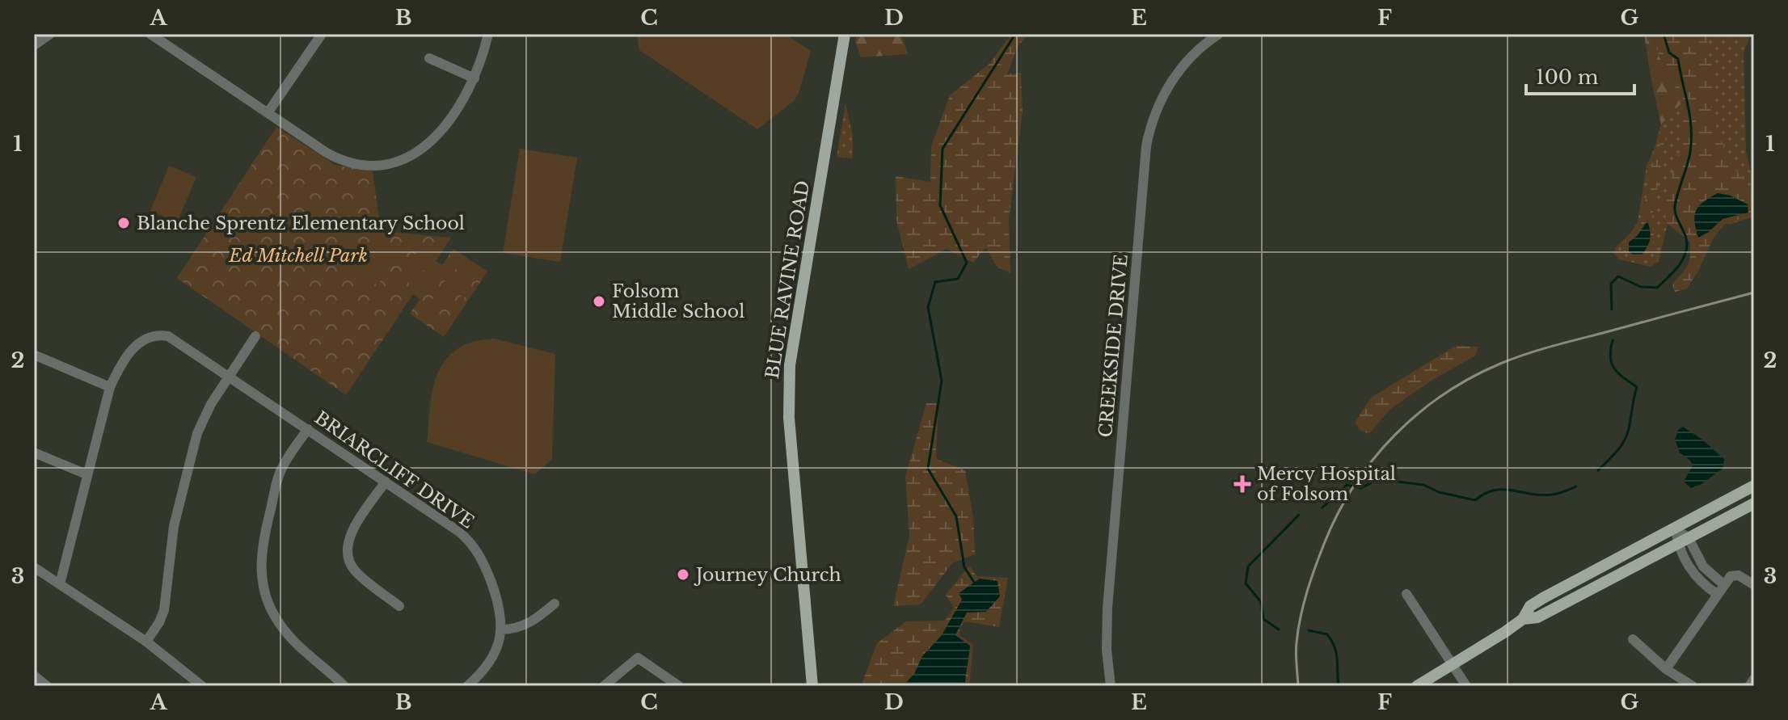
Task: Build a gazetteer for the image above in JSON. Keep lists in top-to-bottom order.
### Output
{
  "streets": {
    "main road": ["BLUE RAVINE ROAD"],
    "street": ["CREEKSIDE DRIVE", "BRIARCLIFF DRIVE"]
  },
  "parks": ["Ed Mitchell Park"],
  "places": {
    "other": ["Blanche Sprentz Elementary School", "Folsom Middle School", "Journey Church"],
    "health": ["Mercy Hospital of Folsom"]
  },
  "scale_bar": "100 m",
  "grid": {
    "columns": [
      "A",
      "B",
      "C",
      "D",
      "E",
      "F",
      "G"
    ],
    "rows": ["1", "2", "3"]
  }
}
